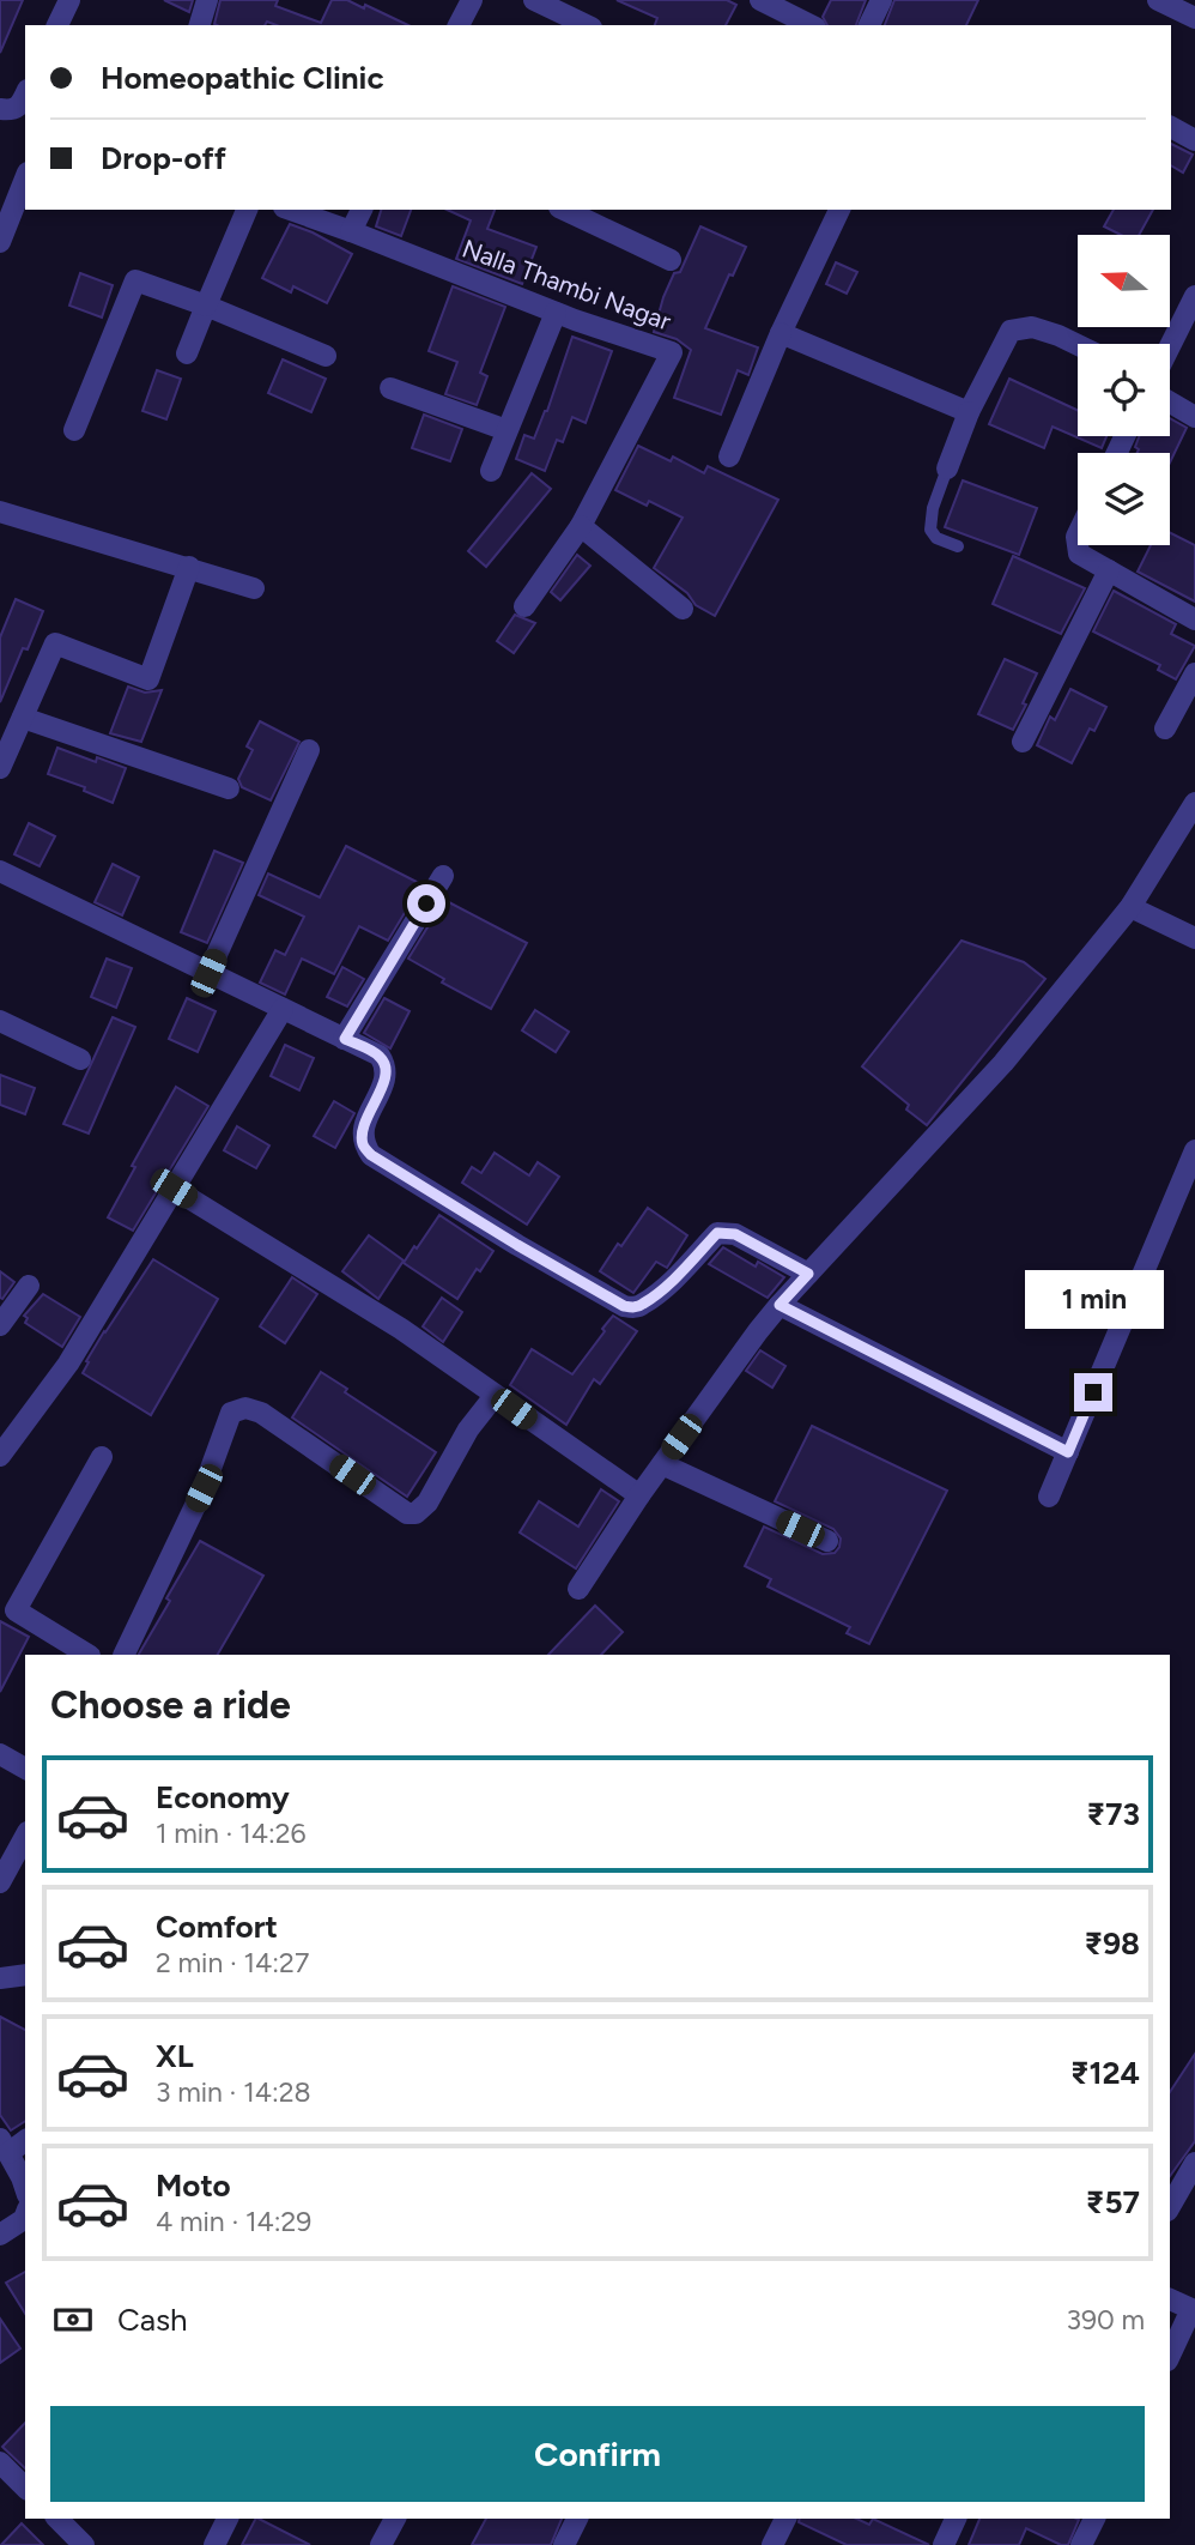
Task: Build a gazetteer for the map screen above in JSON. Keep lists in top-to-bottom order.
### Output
{
  "streets": {
    "street": ["Nalla Thambi Nagar"]
  },
  "north": "left",
  "page": {
    "banner": ["Homeopathic Clinic", "Drop-off"],
    "bubble": "1 min",
    "heading": "Choose a ride",
    "list": [
      {
        "name": "Economy",
        "note": "1 min · 14:26",
        "value": "₹73"
      },
      {
        "name": "Comfort",
        "note": "2 min · 14:27",
        "value": "₹98"
      },
      {
        "name": "XL",
        "note": "3 min · 14:28",
        "value": "₹124"
      },
      {
        "name": "Moto",
        "note": "4 min · 14:29",
        "value": "₹57"
      }
    ],
    "pay": ["Cash", "390 m"],
    "buttons": "Confirm"
  }
}
